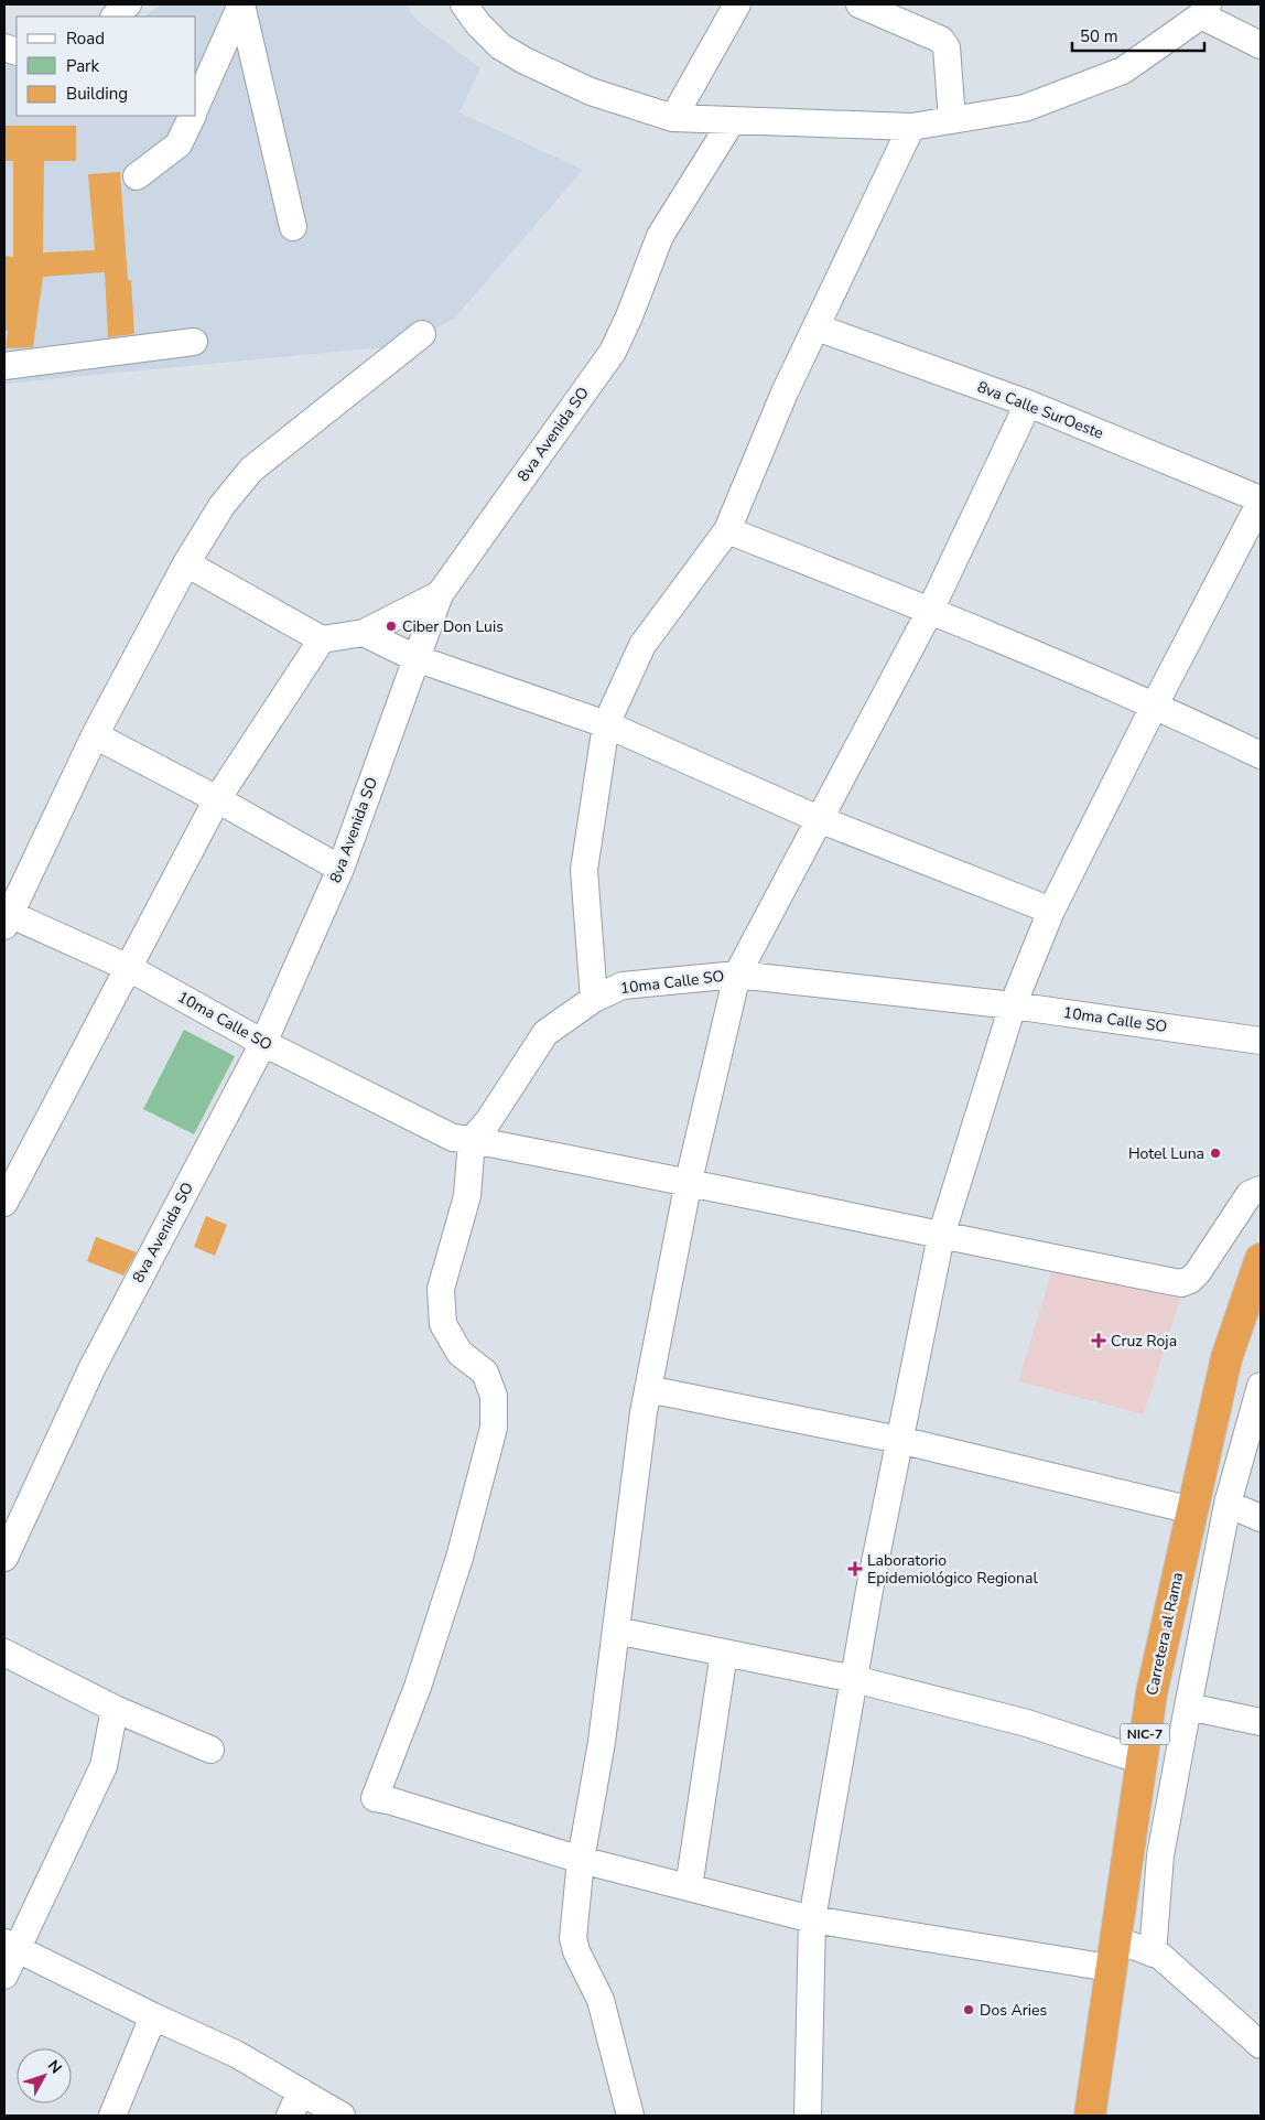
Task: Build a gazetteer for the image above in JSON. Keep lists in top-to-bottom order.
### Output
{
  "streets": {
    "highway": ["Carretera al Rama", "NIC-7"],
    "street": ["8va Calle SurOeste", "8va Avenida SO", "10ma Calle SO"]
  },
  "crossings": [
    ["8va Avenida SO", "10ma Calle SO"]
  ],
  "places": {
    "other": ["Ciber Don Luis", "Hotel Luna", "Dos Aries"],
    "health": ["Cruz Roja", "Laboratorio Epidemiológico Regional"]
  },
  "legend": ["Road", "Park", "Building"],
  "scale_bar": "50 m",
  "north": "top right"
}
